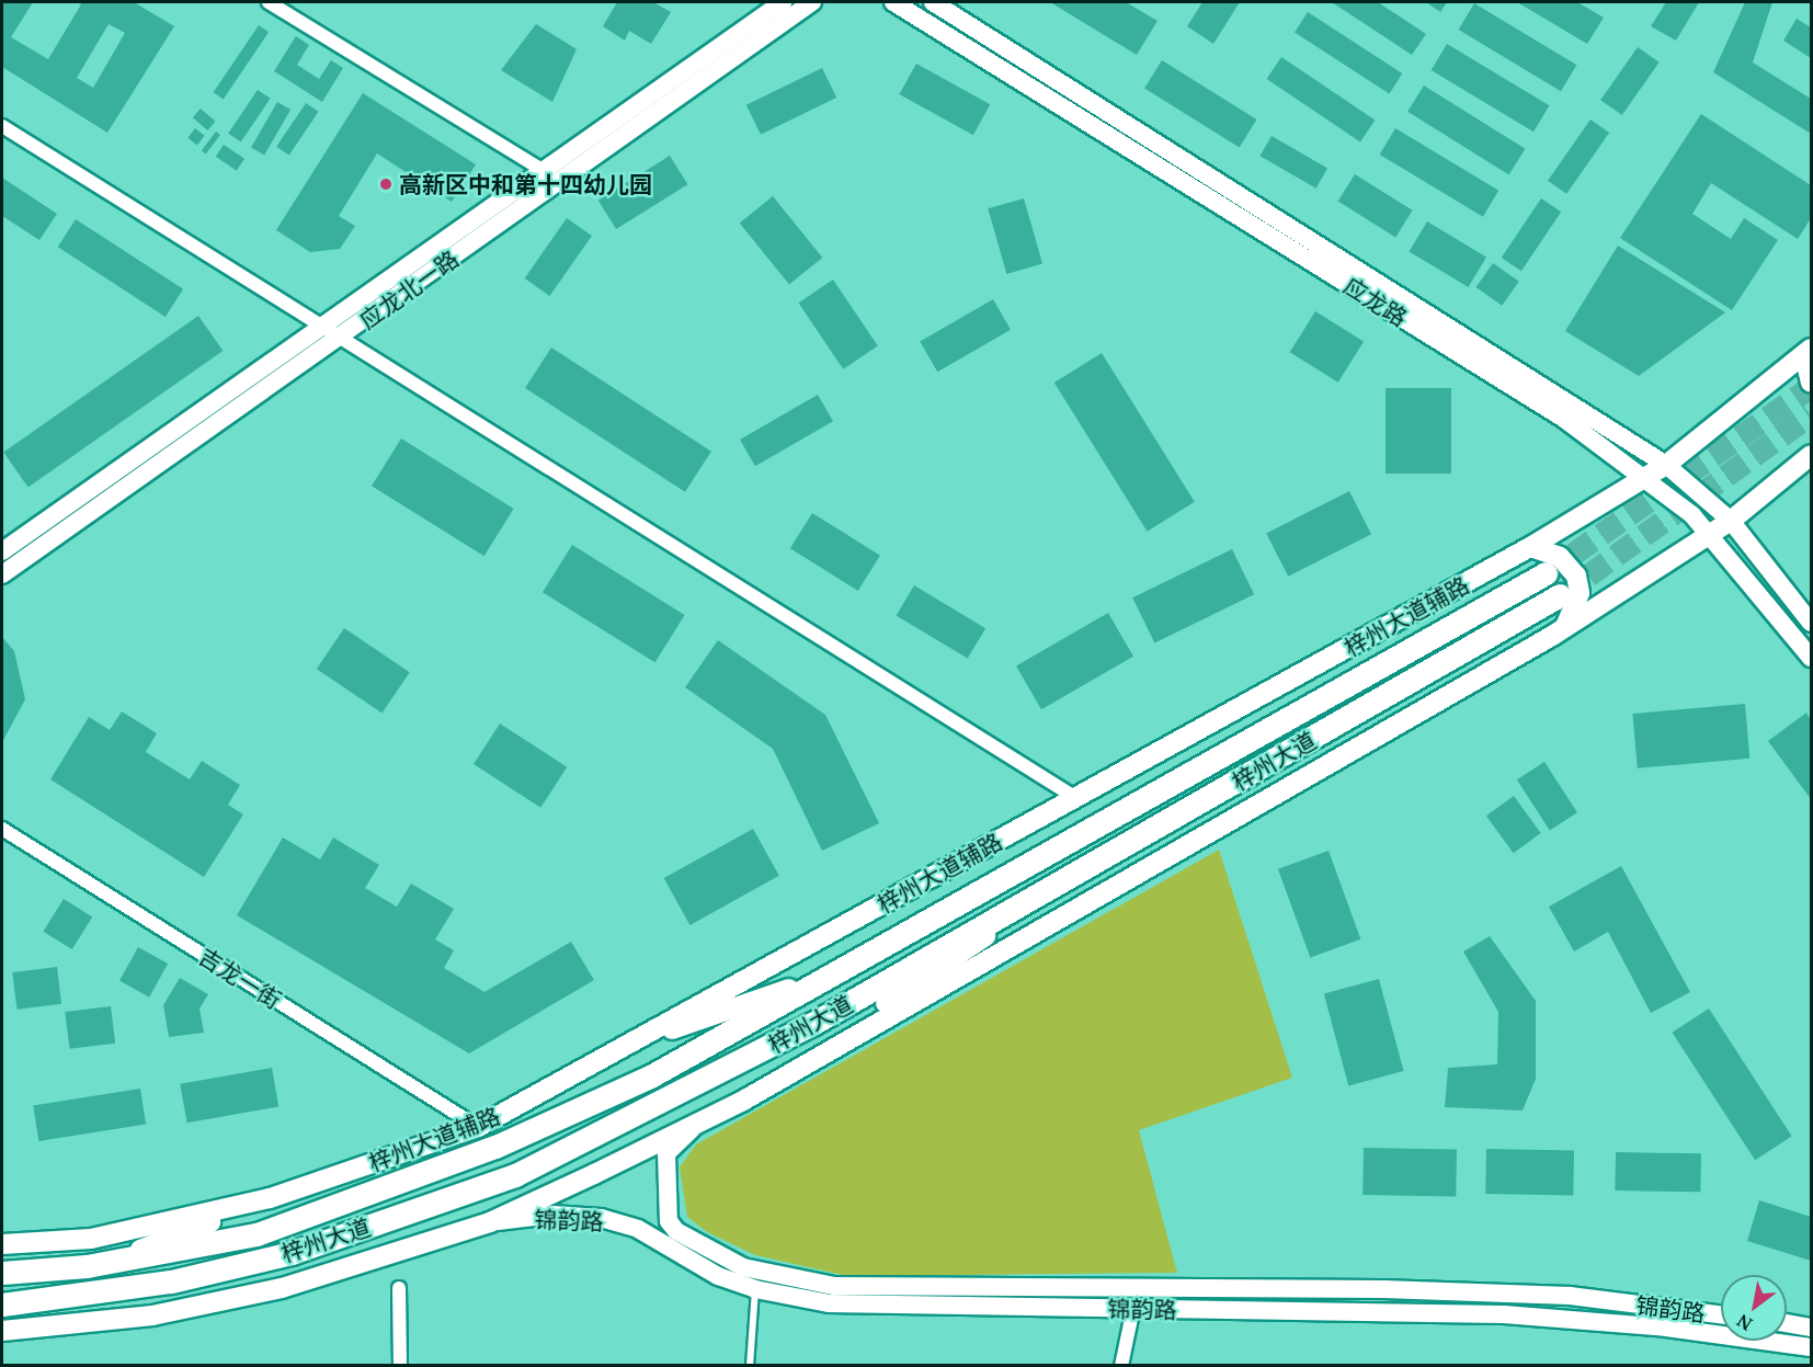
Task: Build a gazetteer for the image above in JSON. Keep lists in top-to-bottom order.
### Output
{
  "streets": {
    "highway": ["梓州大道"],
    "main road": ["梓州大道辅路"],
    "street": [
      "应龙北一路",
      "应龙路",
      "吉龙一街",
      "锦韵路"
    ]
  },
  "crossings": [
    ["应龙路", "梓州大道辅路"],
    ["梓州大道辅路", "吉龙一街"]
  ],
  "places": ["高新区中和第十四幼儿园"],
  "north": "bottom left"
}
